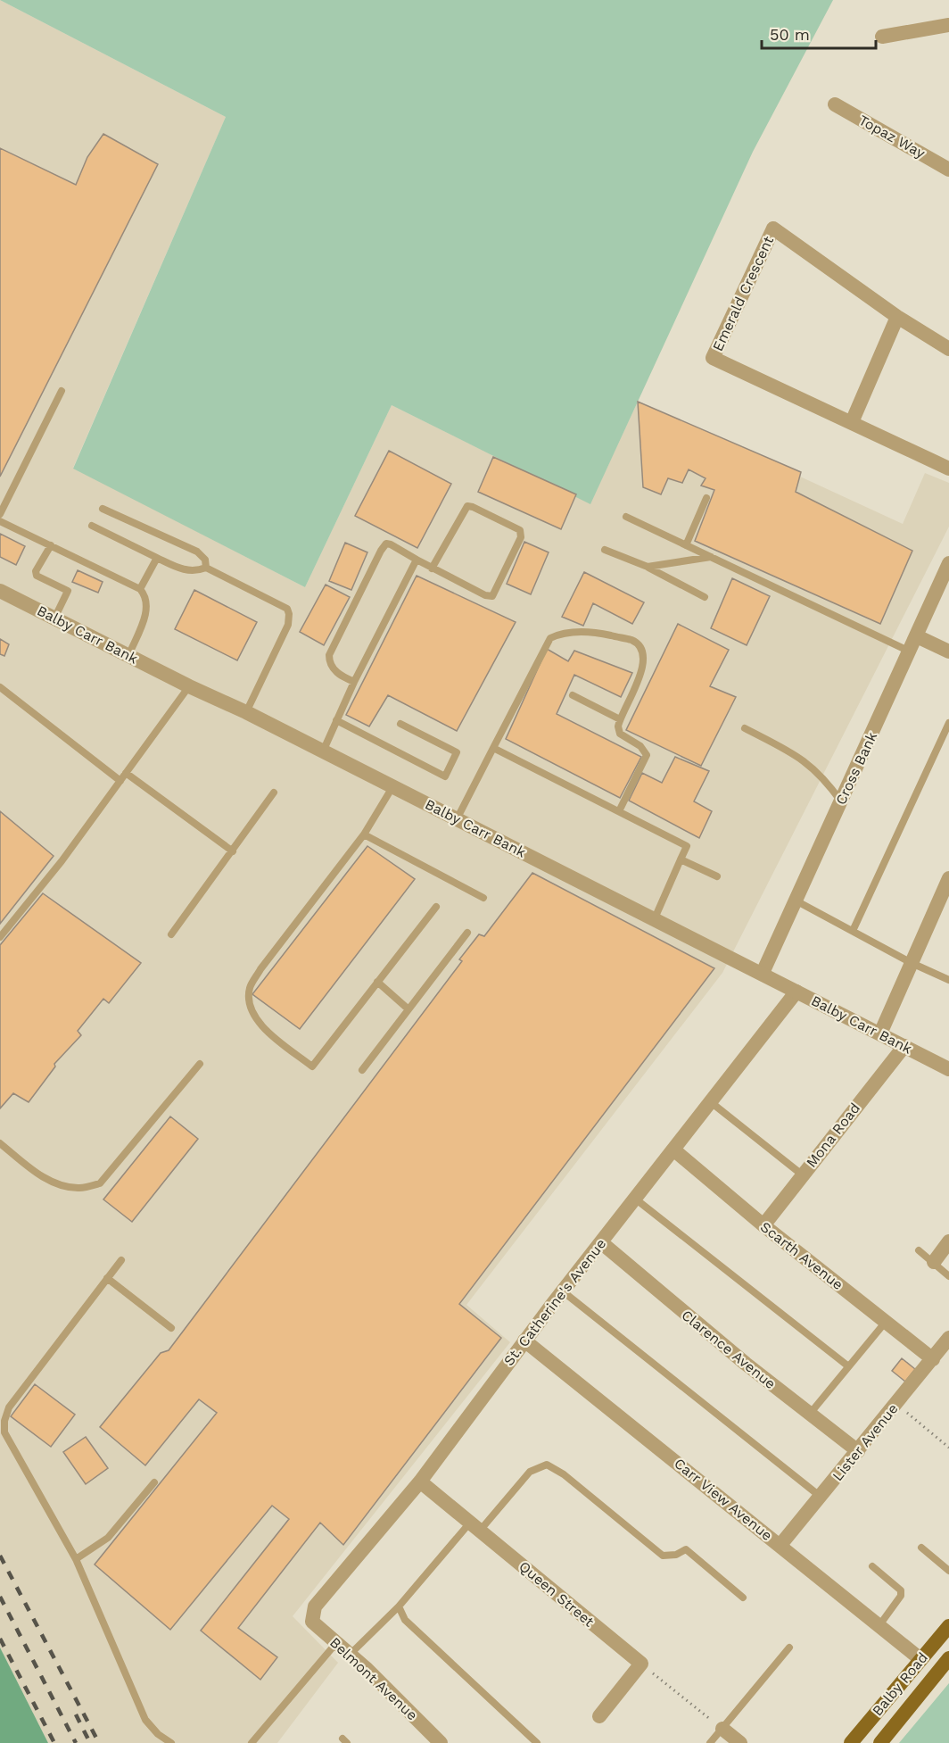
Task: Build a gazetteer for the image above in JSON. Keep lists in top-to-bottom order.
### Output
{
  "streets": {
    "main road": ["Balby Road"],
    "street": [
      "Topaz Way",
      "Emerald Crescent",
      "Balby Carr Bank",
      "Cross Bank",
      "Mona Road",
      "Scarth Avenue",
      "St. Catherine's Avenue",
      "Clarence Avenue",
      "Lister Avenue",
      "Carr View Avenue",
      "Queen Street",
      "Belmont Avenue"
    ]
  },
  "crossings": [
    ["Balby Carr Bank", "Cross Bank"],
    ["Balby Carr Bank", "Mona Road"],
    ["Balby Carr Bank", "St. Catherine's Avenue"],
    ["Mona Road", "Scarth Avenue"],
    ["Scarth Avenue", "St. Catherine's Avenue"],
    ["Scarth Avenue", "Lister Avenue"],
    ["St. Catherine's Avenue", "Clarence Avenue"],
    ["St. Catherine's Avenue", "Carr View Avenue"],
    ["St. Catherine's Avenue", "Queen Street"],
    ["St. Catherine's Avenue", "Belmont Avenue"],
    ["Clarence Avenue", "Lister Avenue"],
    ["Lister Avenue", "Carr View Avenue"],
    ["Carr View Avenue", "Balby Road"]
  ],
  "scale_bar": "50 m"
}
